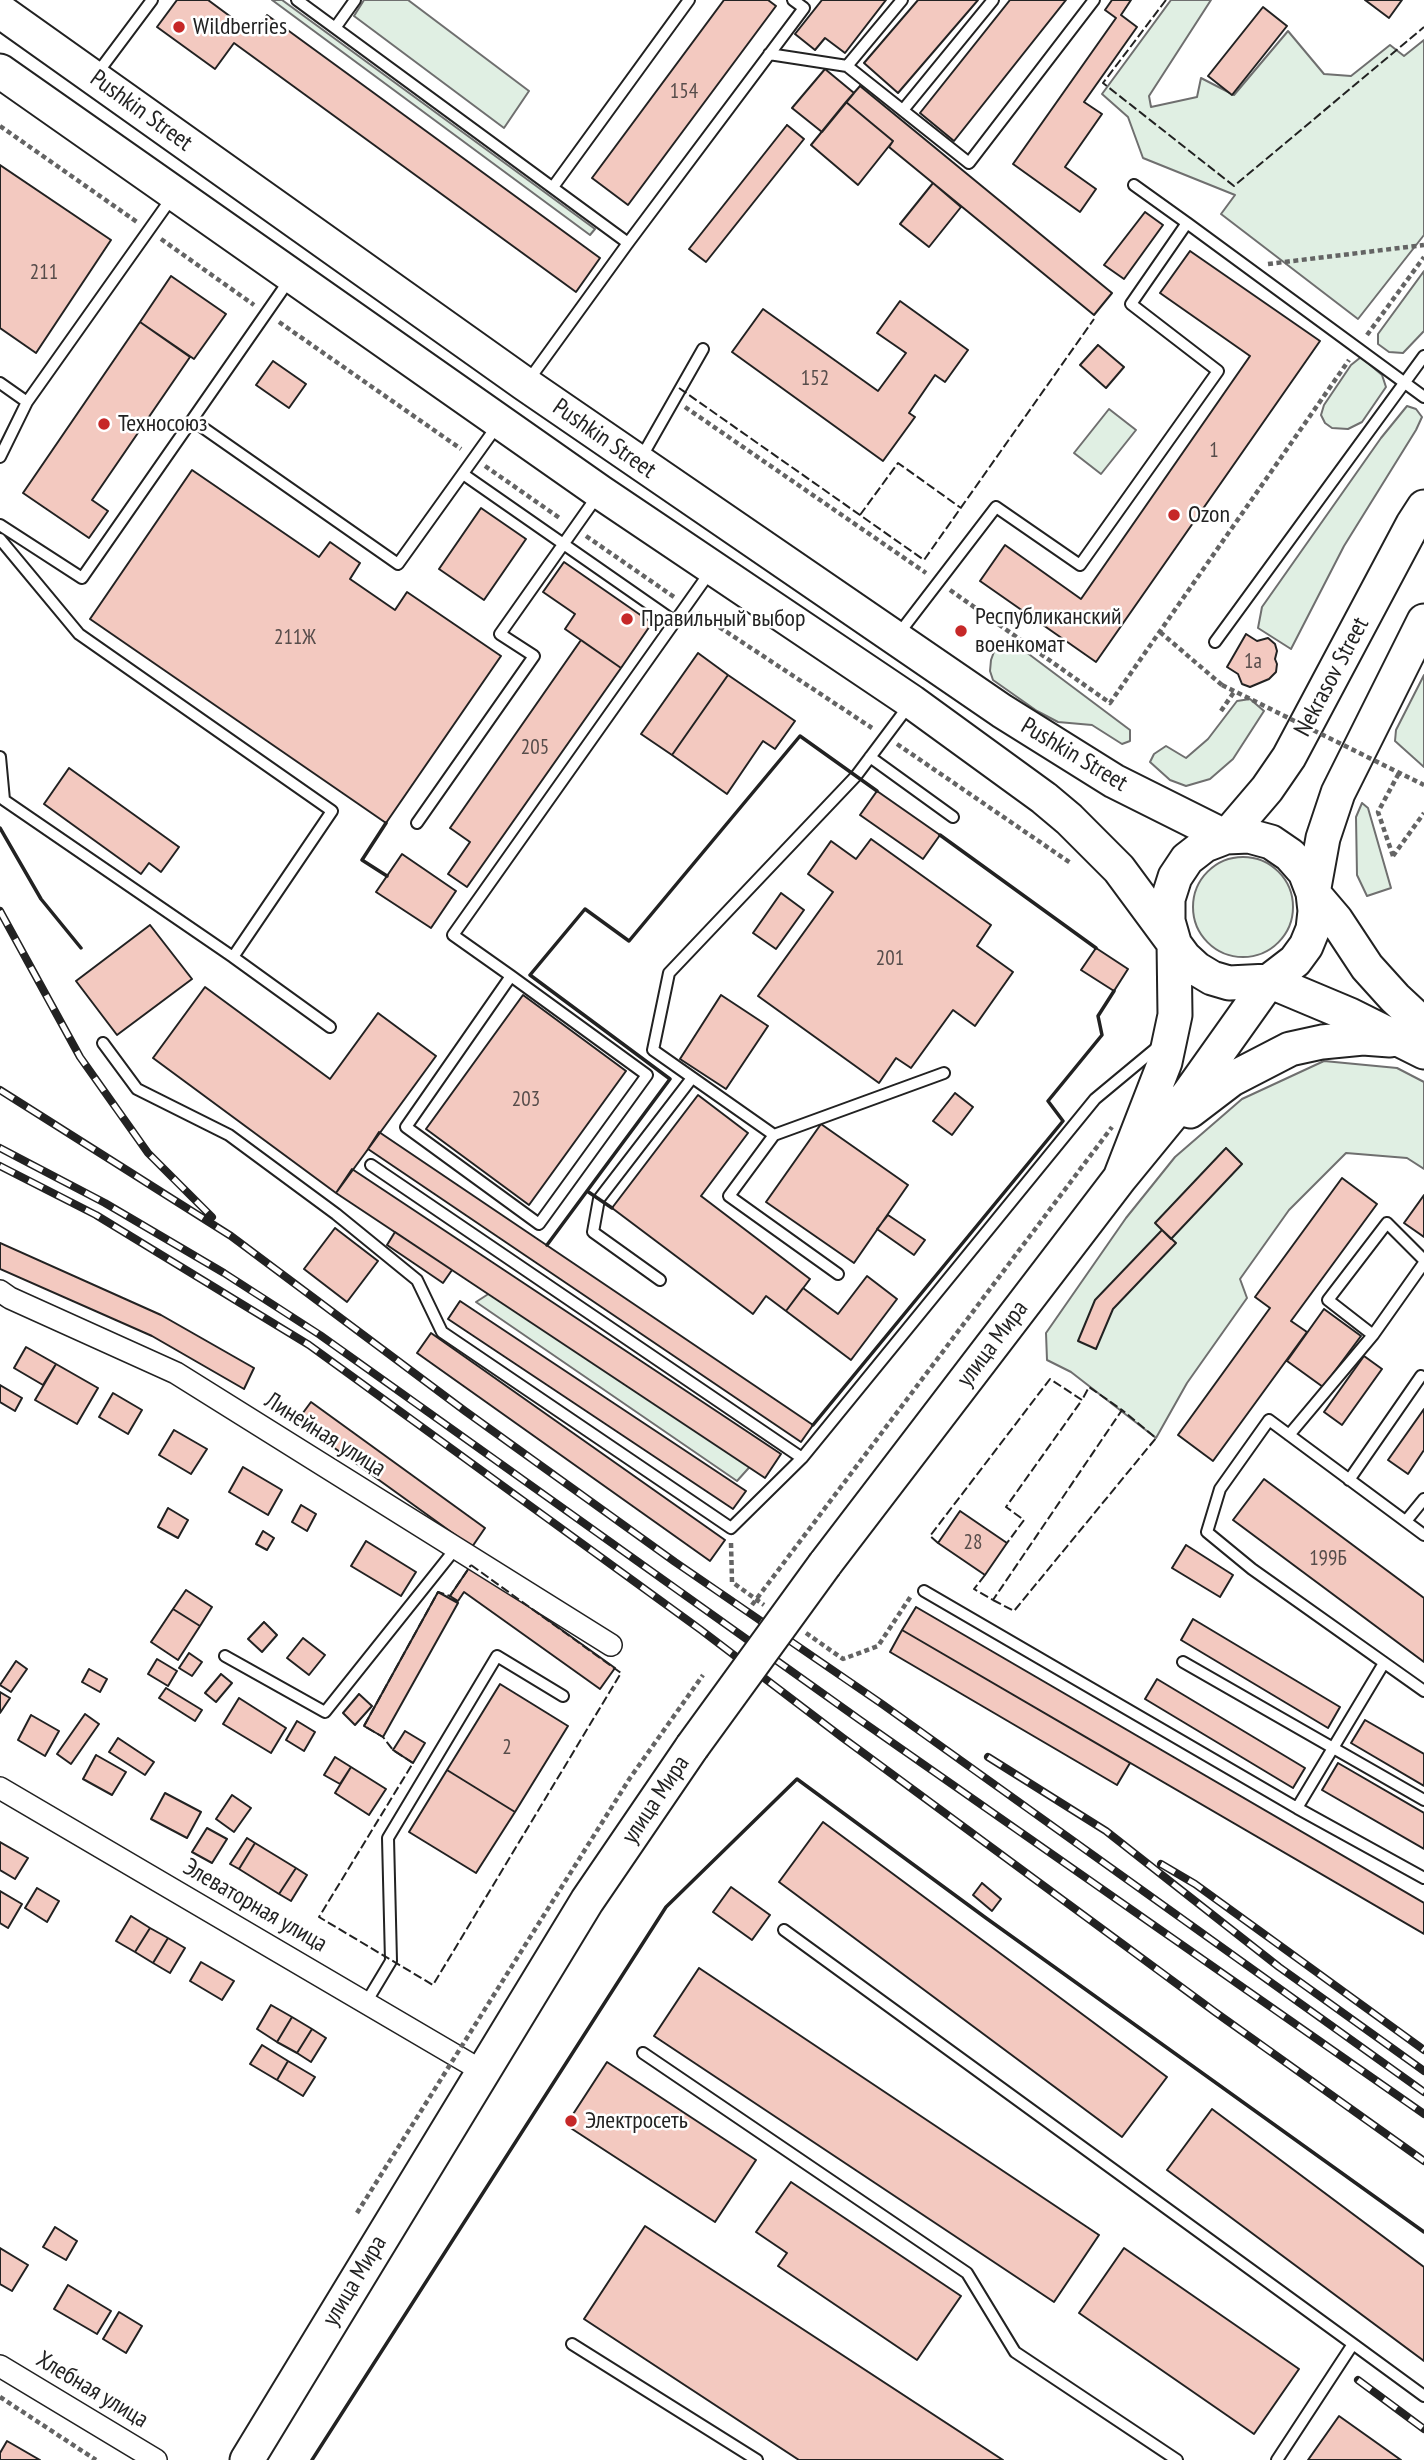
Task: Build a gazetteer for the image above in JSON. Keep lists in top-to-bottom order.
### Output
{
  "streets": {
    "main road": ["Pushkin Street", "Nekrasov Street", "улица Мира"],
    "street": ["Линейная улица", "Элеваторная улица", "Хлебная улица"]
  },
  "crossings": [
    ["Pushkin Street", "Nekrasov Street"],
    ["улица Мира", "Элеваторная улица"]
  ],
  "places": [
    "Wildberries",
    "Техносоюз",
    "Ozon",
    "Правильный выбор",
    "Республиканский военкомат",
    "Электросеть"
  ],
  "house_numbers": [
    "154",
    "211",
    "152",
    "1",
    "211Ж",
    "1а",
    "205",
    "201",
    "203",
    "28",
    "199Б",
    "2"
  ]
}
